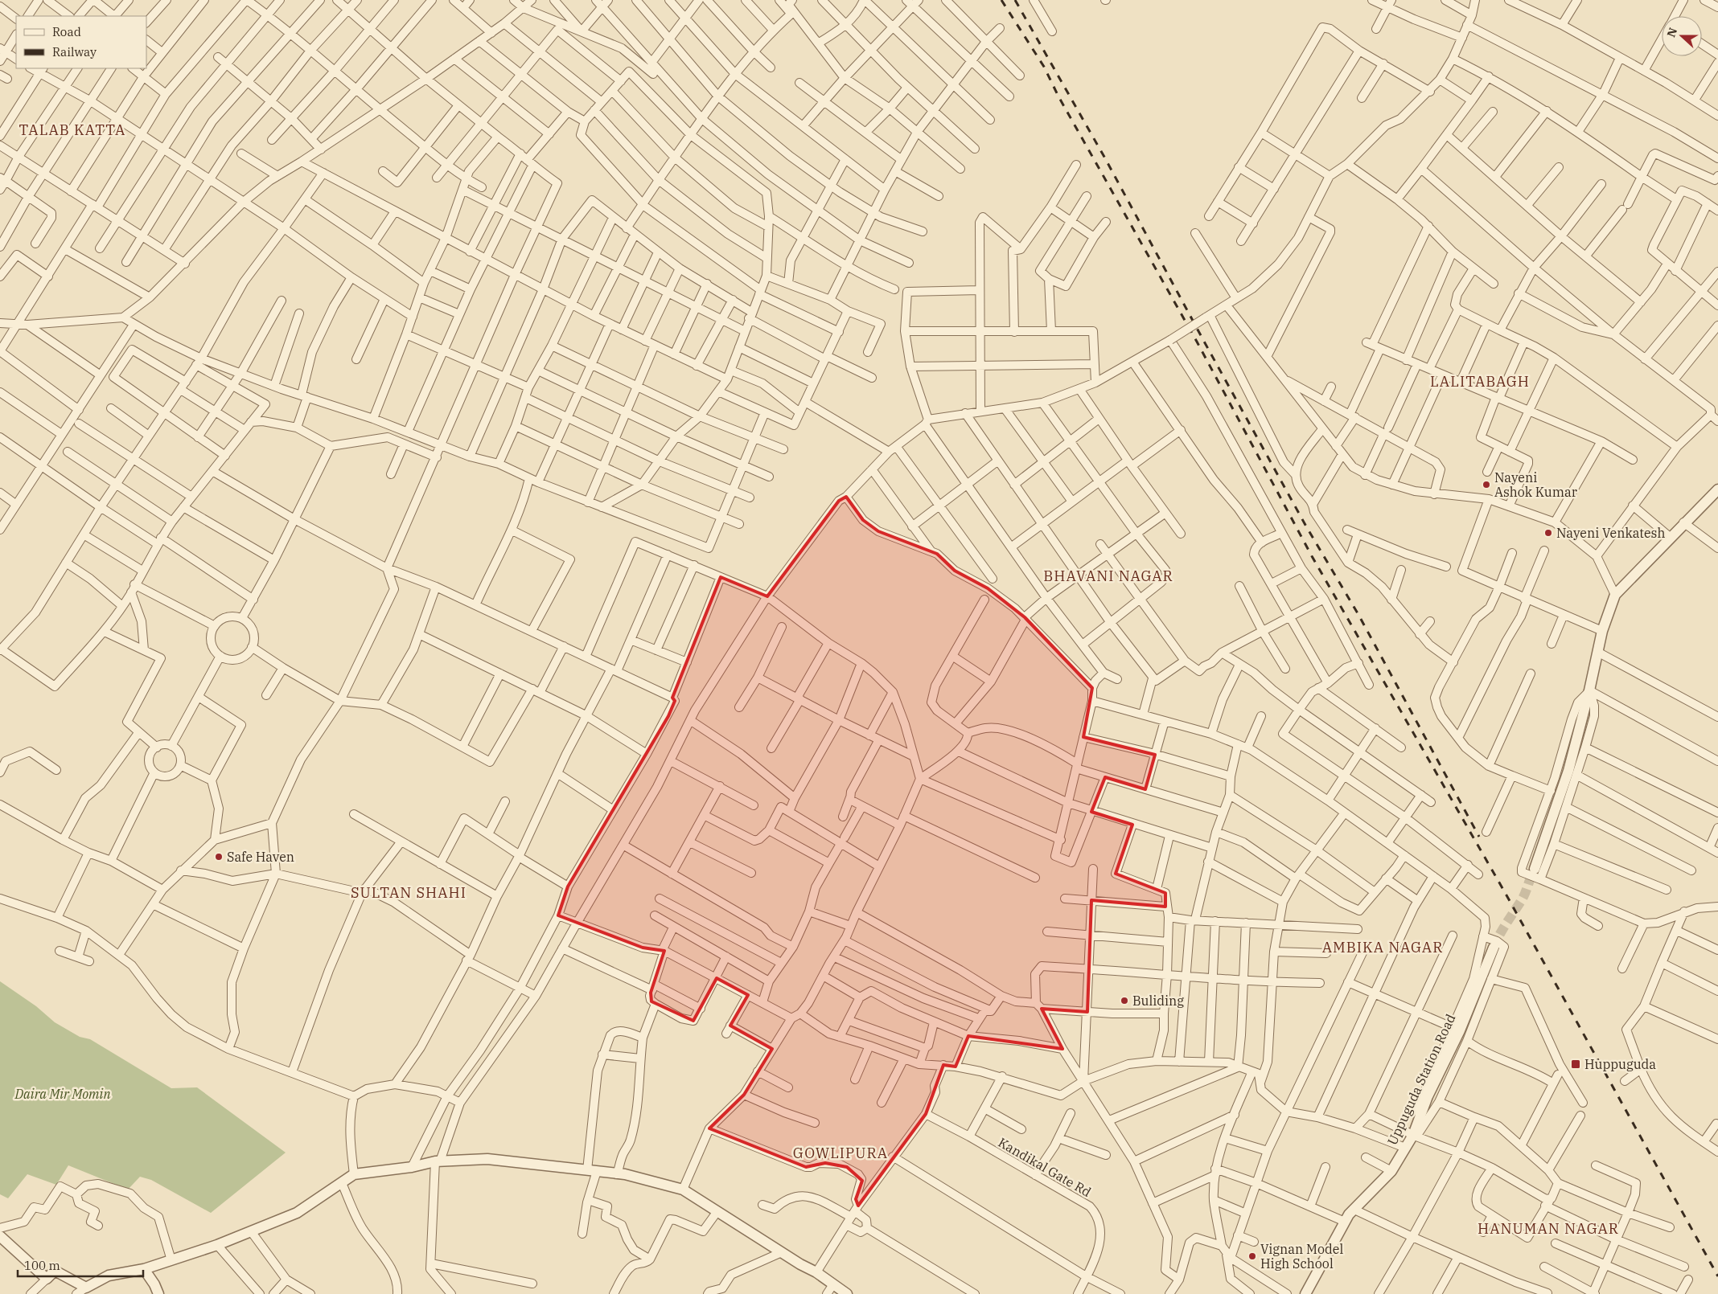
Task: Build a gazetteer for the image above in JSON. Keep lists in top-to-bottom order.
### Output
{
  "streets": {
    "street": ["Uppuguda Station Road", "Kandikal Gate Rd"]
  },
  "districts": [
    "TALAB KATTA",
    "LALITABAGH",
    "BHAVANI NAGAR",
    "SULTAN SHAHI",
    "AMBIKA NAGAR",
    "GOWLIPURA",
    "HANUMAN NAGAR"
  ],
  "parks": ["Daira Mir Momin"],
  "places": {
    "other": [
      "Nayeni Ashok Kumar",
      "Nayeni Venkatesh",
      "Safe Haven",
      "Buliding",
      "Vignan Model High School"
    ],
    "transit": ["Huppuguda"]
  },
  "legend": ["Road", "Railway"],
  "scale_bar": "100 m",
  "north": "left"
}
